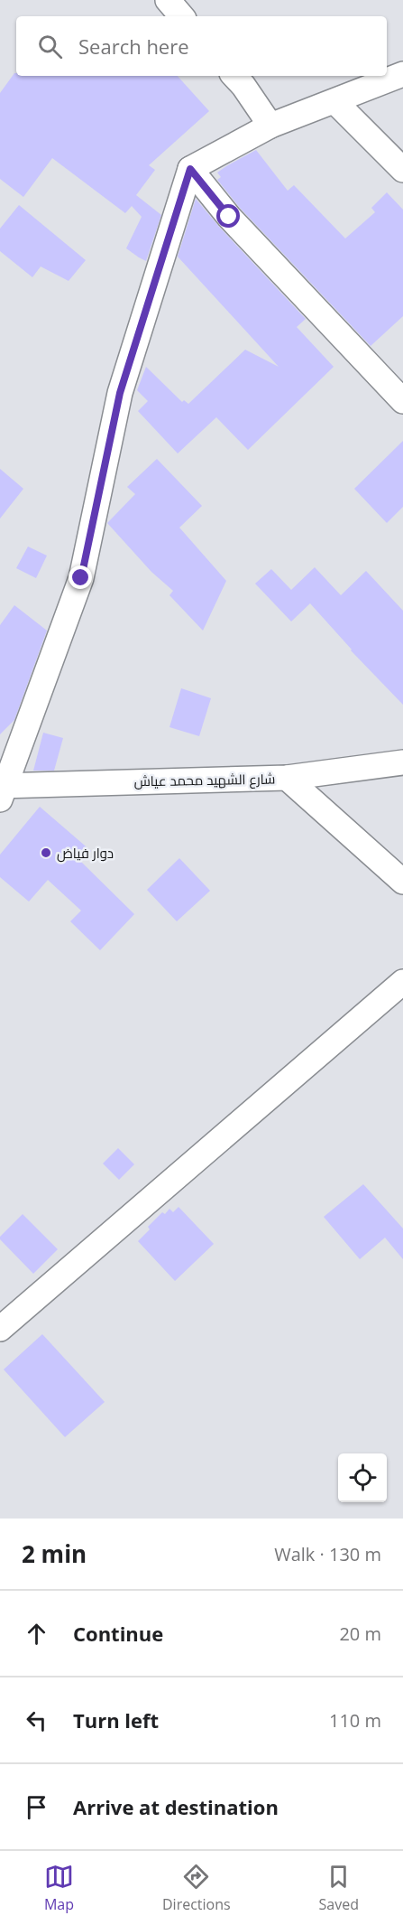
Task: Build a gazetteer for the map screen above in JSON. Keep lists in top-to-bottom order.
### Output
{
  "streets": {
    "street": ["شارع الشهيد محمد عياش"]
  },
  "places": ["دوار فياض"],
  "page": {
    "search": "Search here",
    "heading": ["2 min", "Walk · 130 m"],
    "list": [
      ["Continue", "20 m"],
      ["Turn left", "110 m"],
      "Arrive at destination"
    ],
    "nav": ["Map", "Directions", "Saved"]
  }
}
